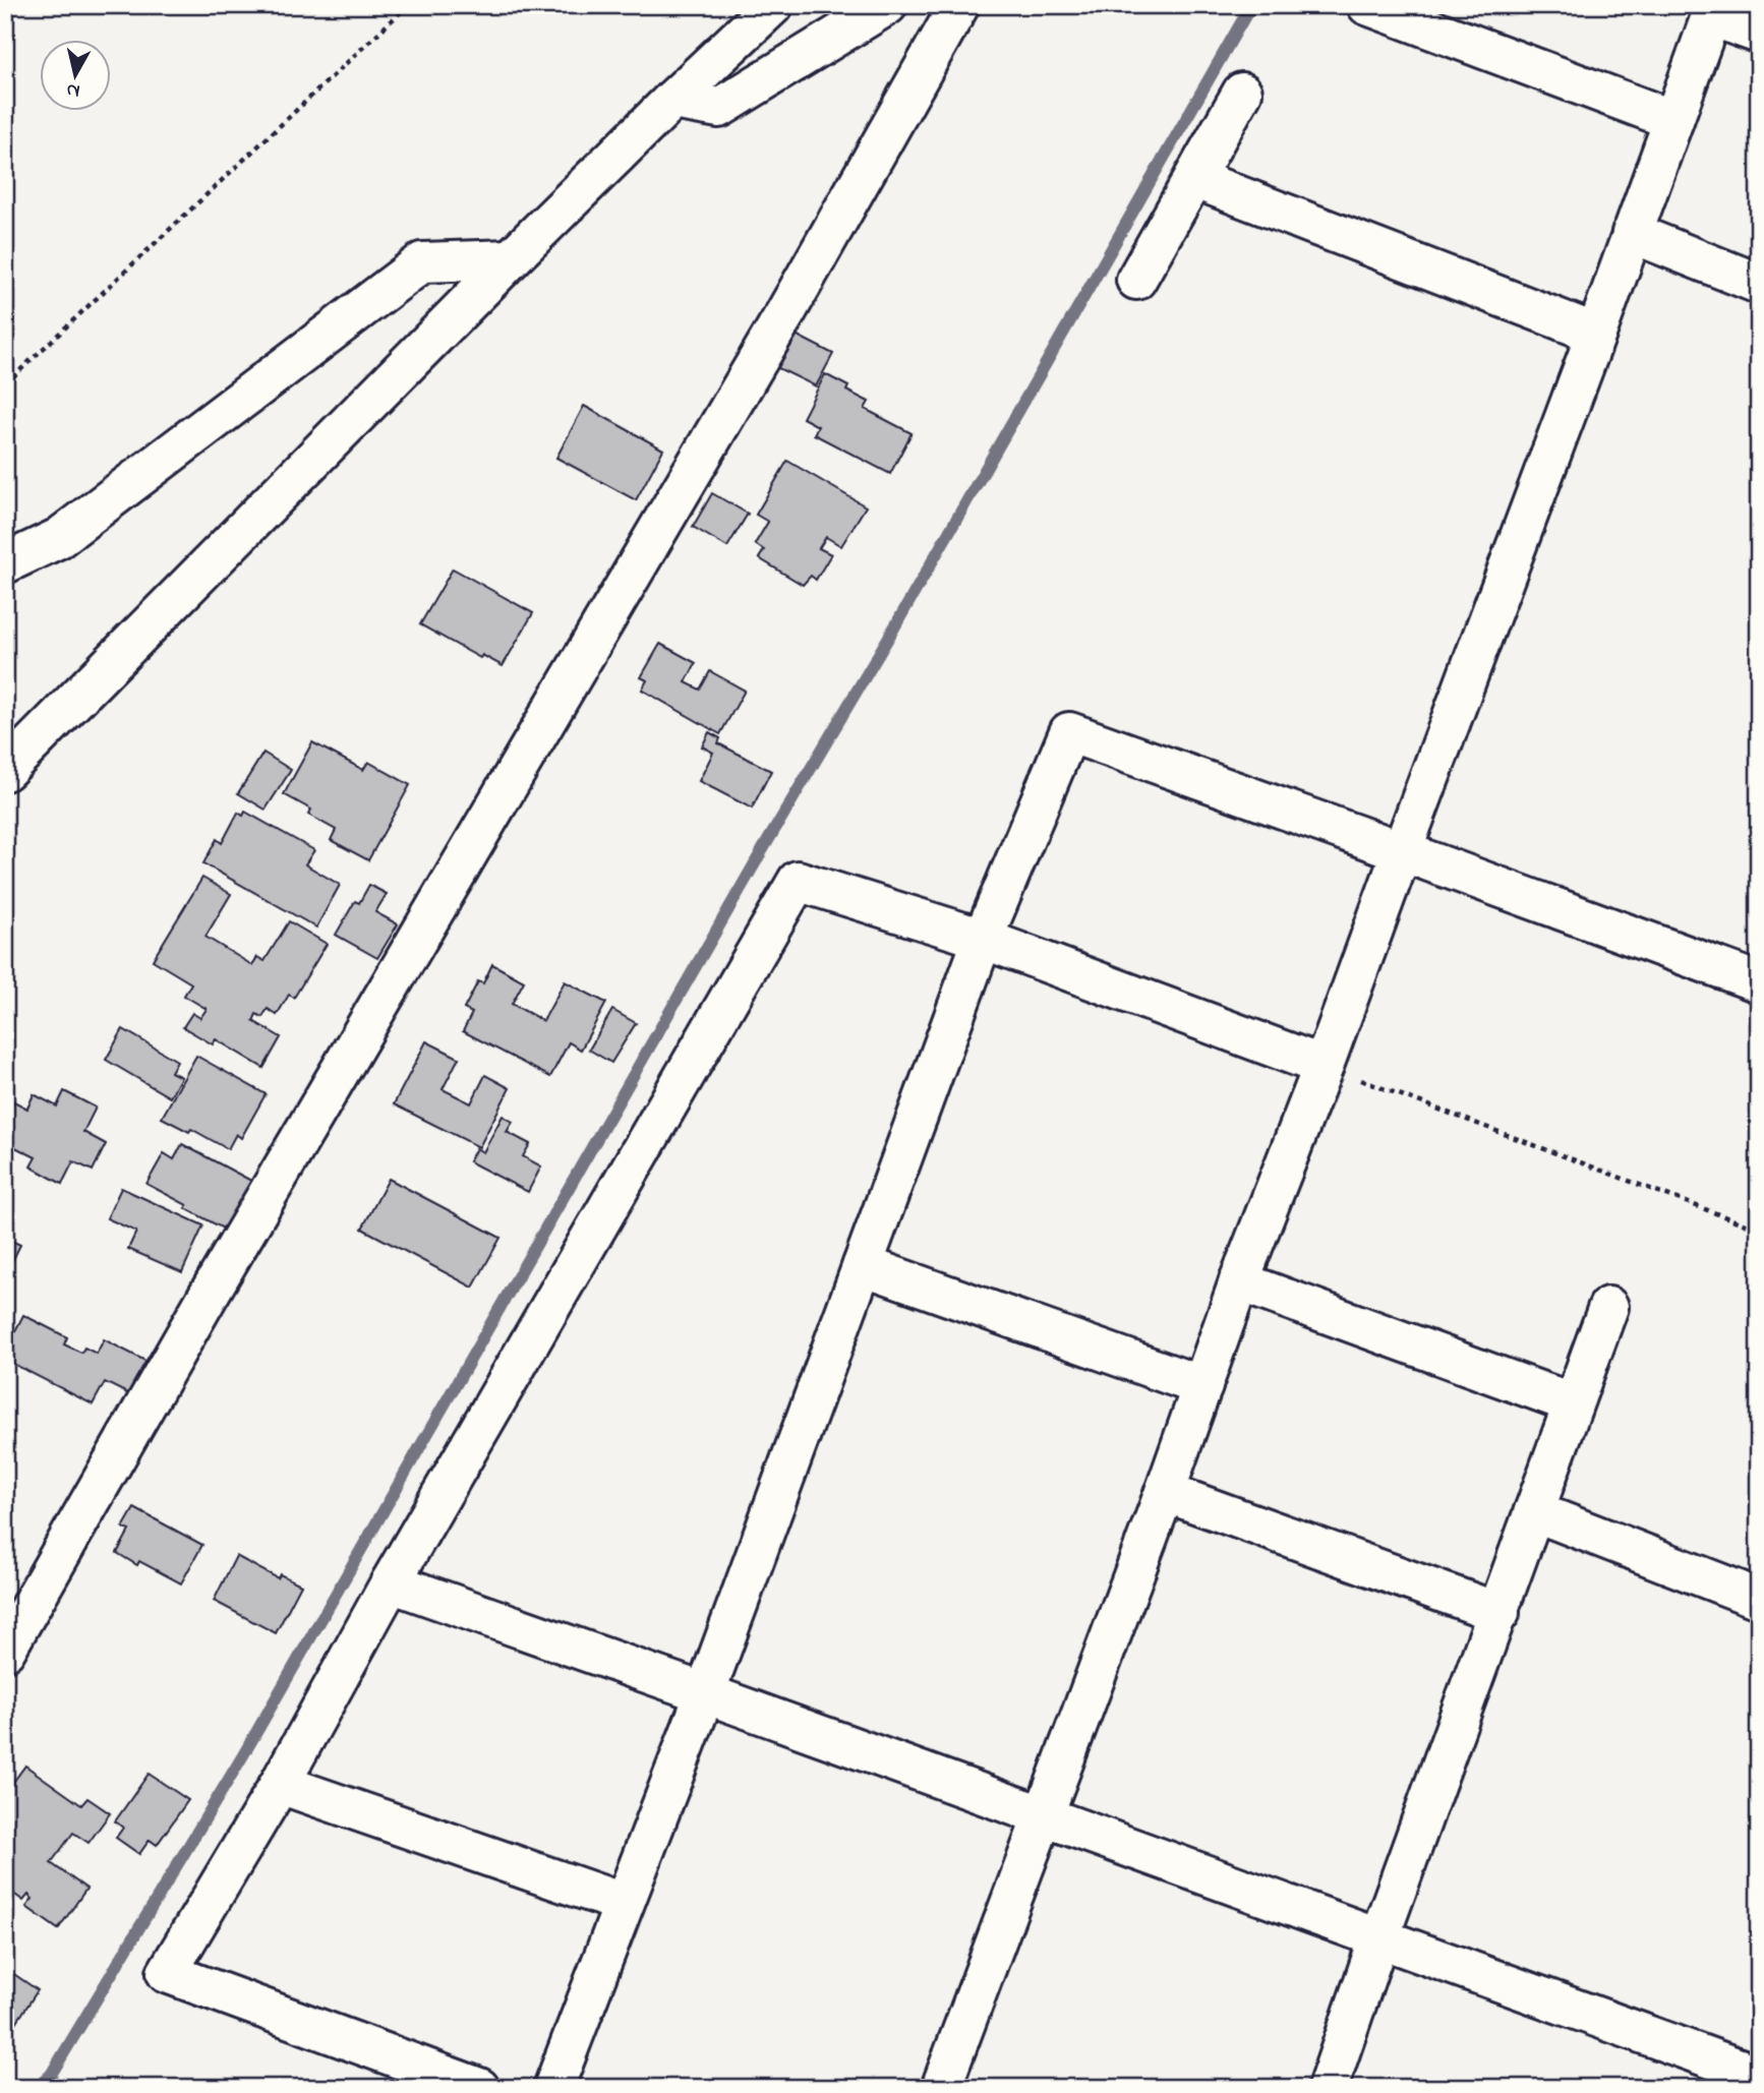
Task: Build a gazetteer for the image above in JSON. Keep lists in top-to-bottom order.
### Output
{
  "north": "bottom"
}
